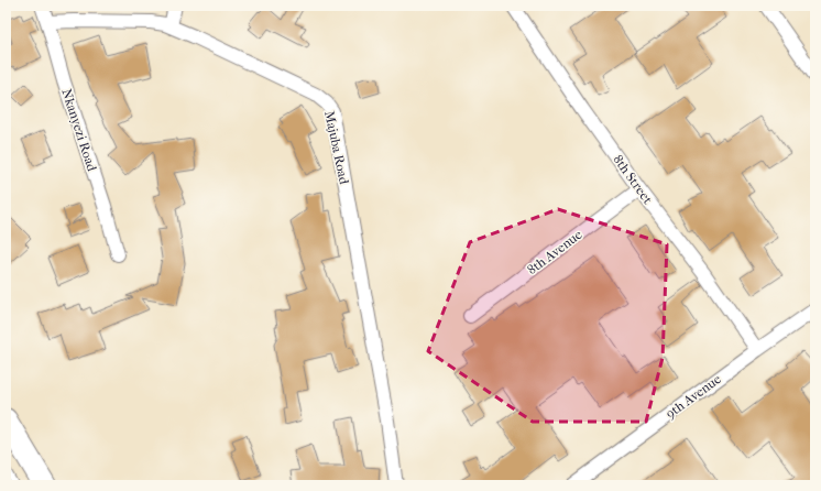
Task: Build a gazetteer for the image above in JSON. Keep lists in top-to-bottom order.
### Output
{
  "streets": {
    "street": [
      "Nkanyezi Road",
      "Majuba Road",
      "8th Street",
      "8th Avenue",
      "9th Avenue"
    ]
  },
  "crossings": [
    ["Nkanyezi Road", "Majuba Road"],
    ["8th Street", "8th Avenue"],
    ["8th Street", "9th Avenue"]
  ]
}
